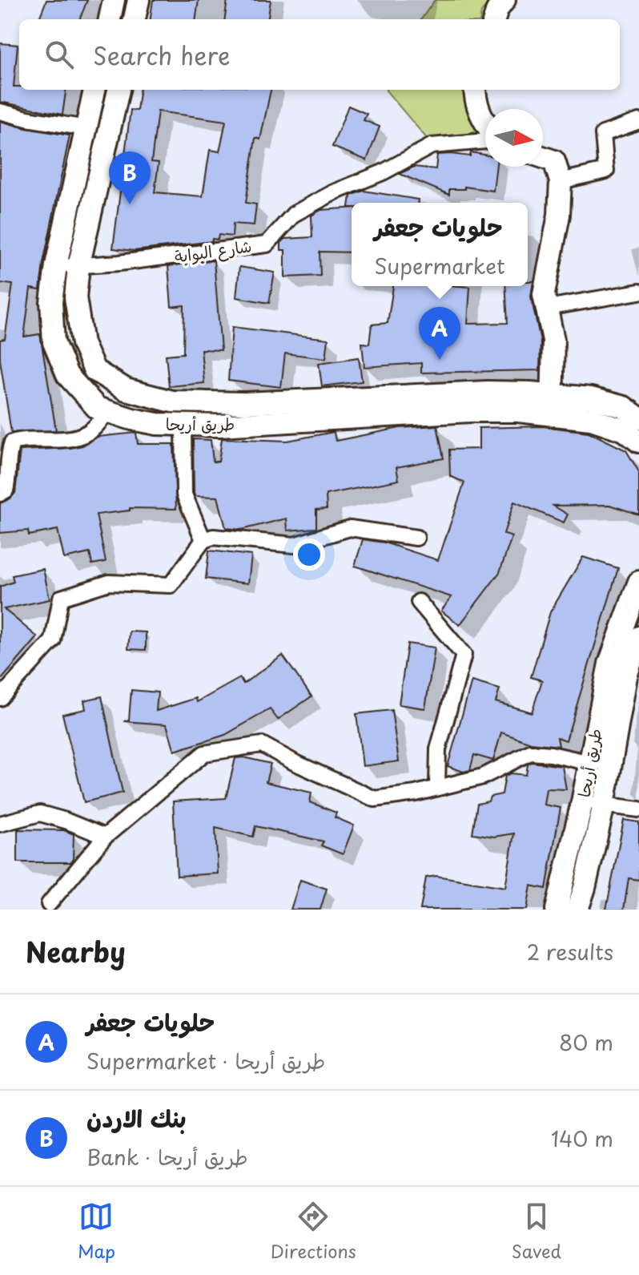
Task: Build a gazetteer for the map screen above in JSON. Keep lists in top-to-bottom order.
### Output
{
  "streets": {
    "main road": ["شارع البوابة", "طريق أريحا"]
  },
  "crossings": [
    ["شارع البوابة", "طريق أريحا"]
  ],
  "north": "right",
  "page": {
    "search": "Search here",
    "pins": ["B", "A"],
    "popup": ["حلويات جعفر", "Supermarket"],
    "heading": ["Nearby", "2 results"],
    "list": [
      {
        "mark": "A",
        "name": "حلويات جعفر",
        "note": "Supermarket · طريق أريحا",
        "value": "80 m"
      },
      {
        "mark": "B",
        "name": "بنك الاردن",
        "note": "Bank · طريق أريحا",
        "value": "140 m"
      }
    ],
    "nav": ["Map", "Directions", "Saved"]
  }
}
